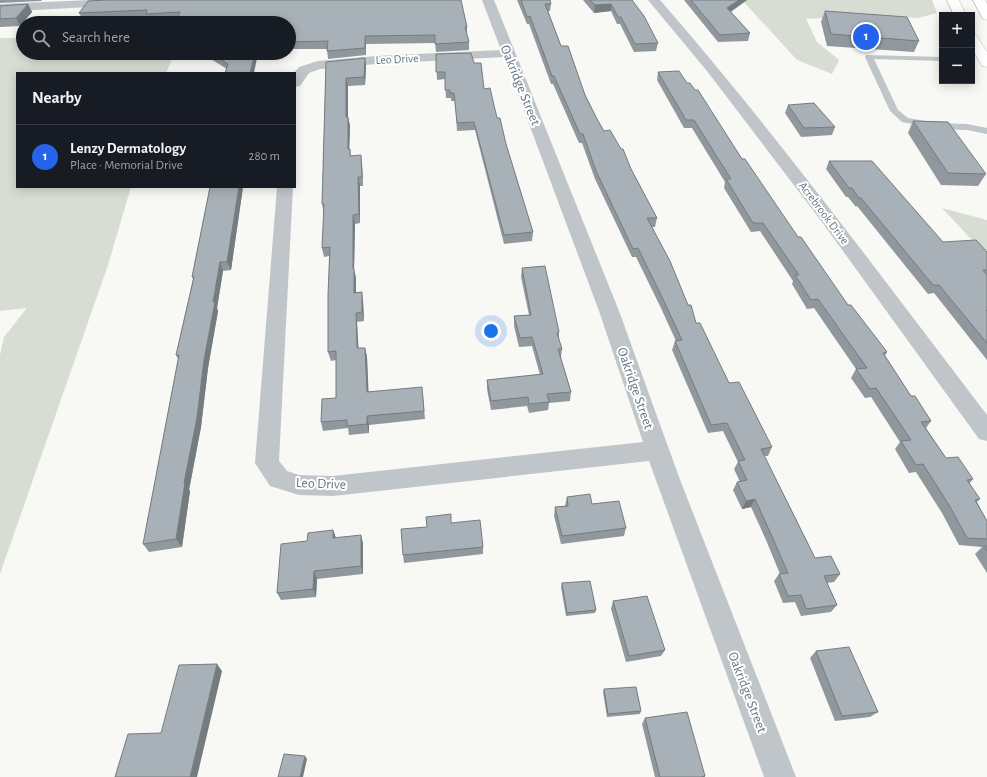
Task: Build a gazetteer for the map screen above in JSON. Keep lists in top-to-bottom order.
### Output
{
  "streets": {
    "street": ["Leo Drive", "Oakridge Street", "Acrebrook Drive"]
  },
  "crossings": [
    ["Leo Drive", "Oakridge Street"]
  ],
  "page": {
    "map_buttons": ["+", "−"],
    "search": "Search here",
    "pins": "1",
    "heading": "Nearby",
    "list": [
      {
        "mark": "1",
        "name": "Lenzy Dermatology",
        "note": "Place · Memorial Drive",
        "value": "280 m"
      }
    ]
  }
}
